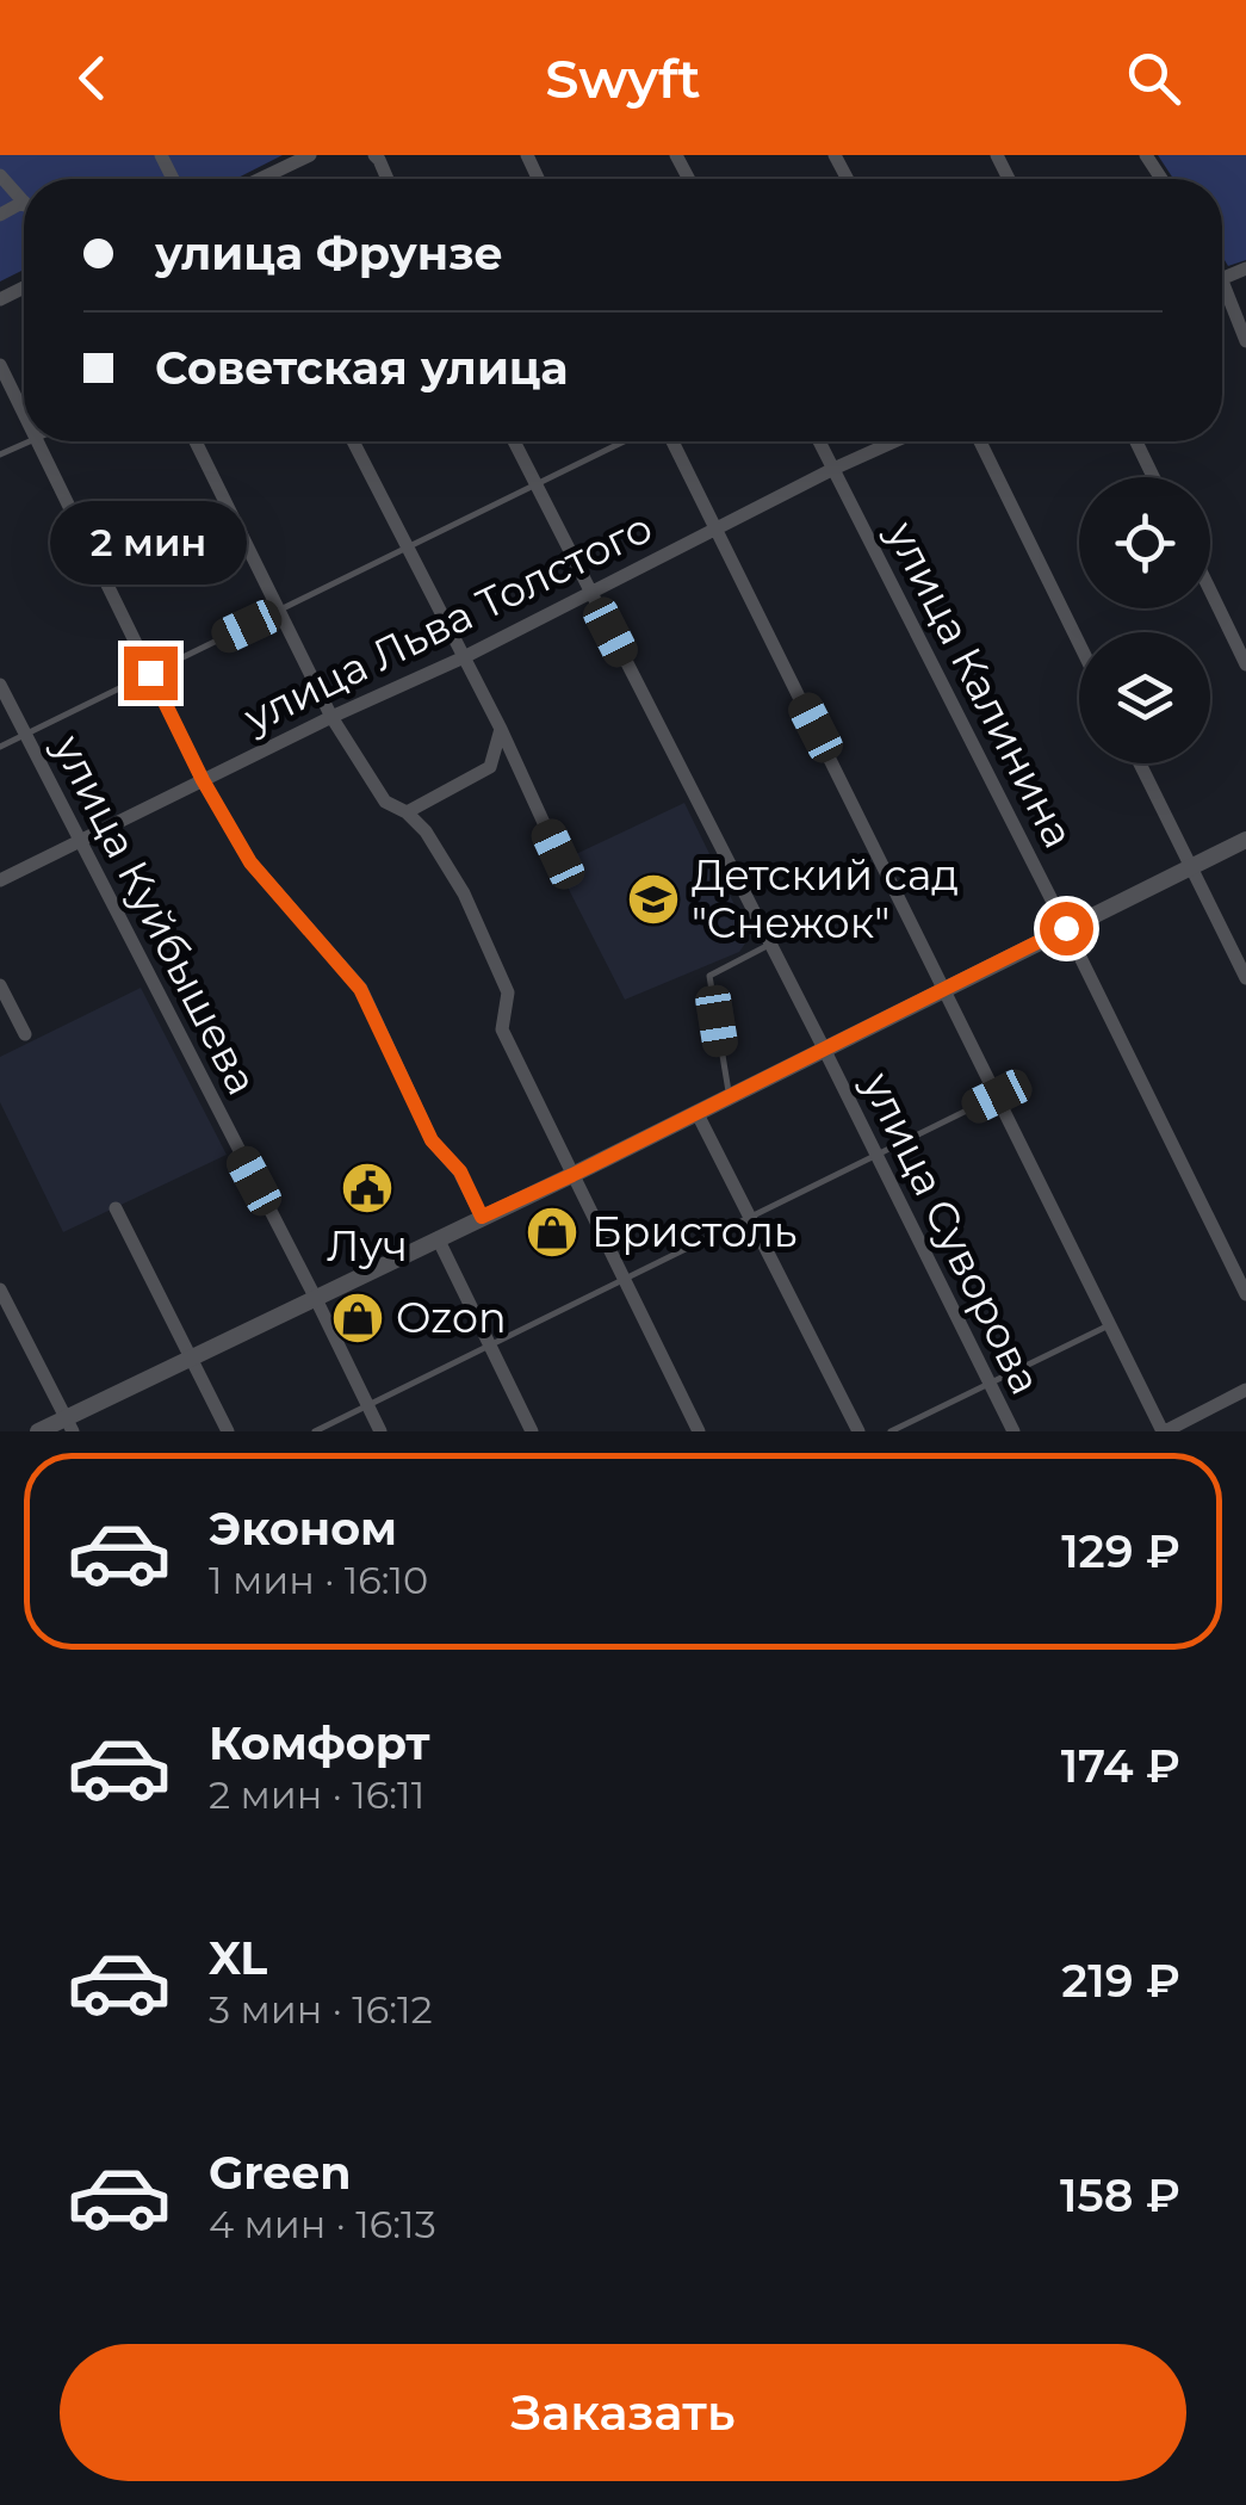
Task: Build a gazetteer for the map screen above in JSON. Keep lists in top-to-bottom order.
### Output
{
  "streets": {
    "street": [
      "улица Льва Толстого",
      "улица Калинина",
      "улица Куйбышева",
      "улица Суворова"
    ]
  },
  "crossings": [
    ["улица Льва Толстого", "улица Калинина"],
    ["улица Льва Толстого", "улица Куйбышева"],
    ["улица Льва Толстого", "улица Суворова"]
  ],
  "places": {
    "school or university": ["Детский сад \"Снежок\""],
    "public building": ["Луч"],
    "shop": ["Бристоль", "Ozon"]
  },
  "page": {
    "header": "Swyft",
    "banner": ["улица Фрунзе", "Советская улица"],
    "bubble": "2 мин",
    "list": [
      {
        "name": "Эконом",
        "note": "1 мин · 16:10",
        "value": "129 ₽"
      },
      {
        "name": "Комфорт",
        "note": "2 мин · 16:11",
        "value": "174 ₽"
      },
      {
        "name": "XL",
        "note": "3 мин · 16:12",
        "value": "219 ₽"
      },
      {
        "name": "Green",
        "note": "4 мин · 16:13",
        "value": "158 ₽"
      }
    ],
    "buttons": "Заказать"
  }
}
